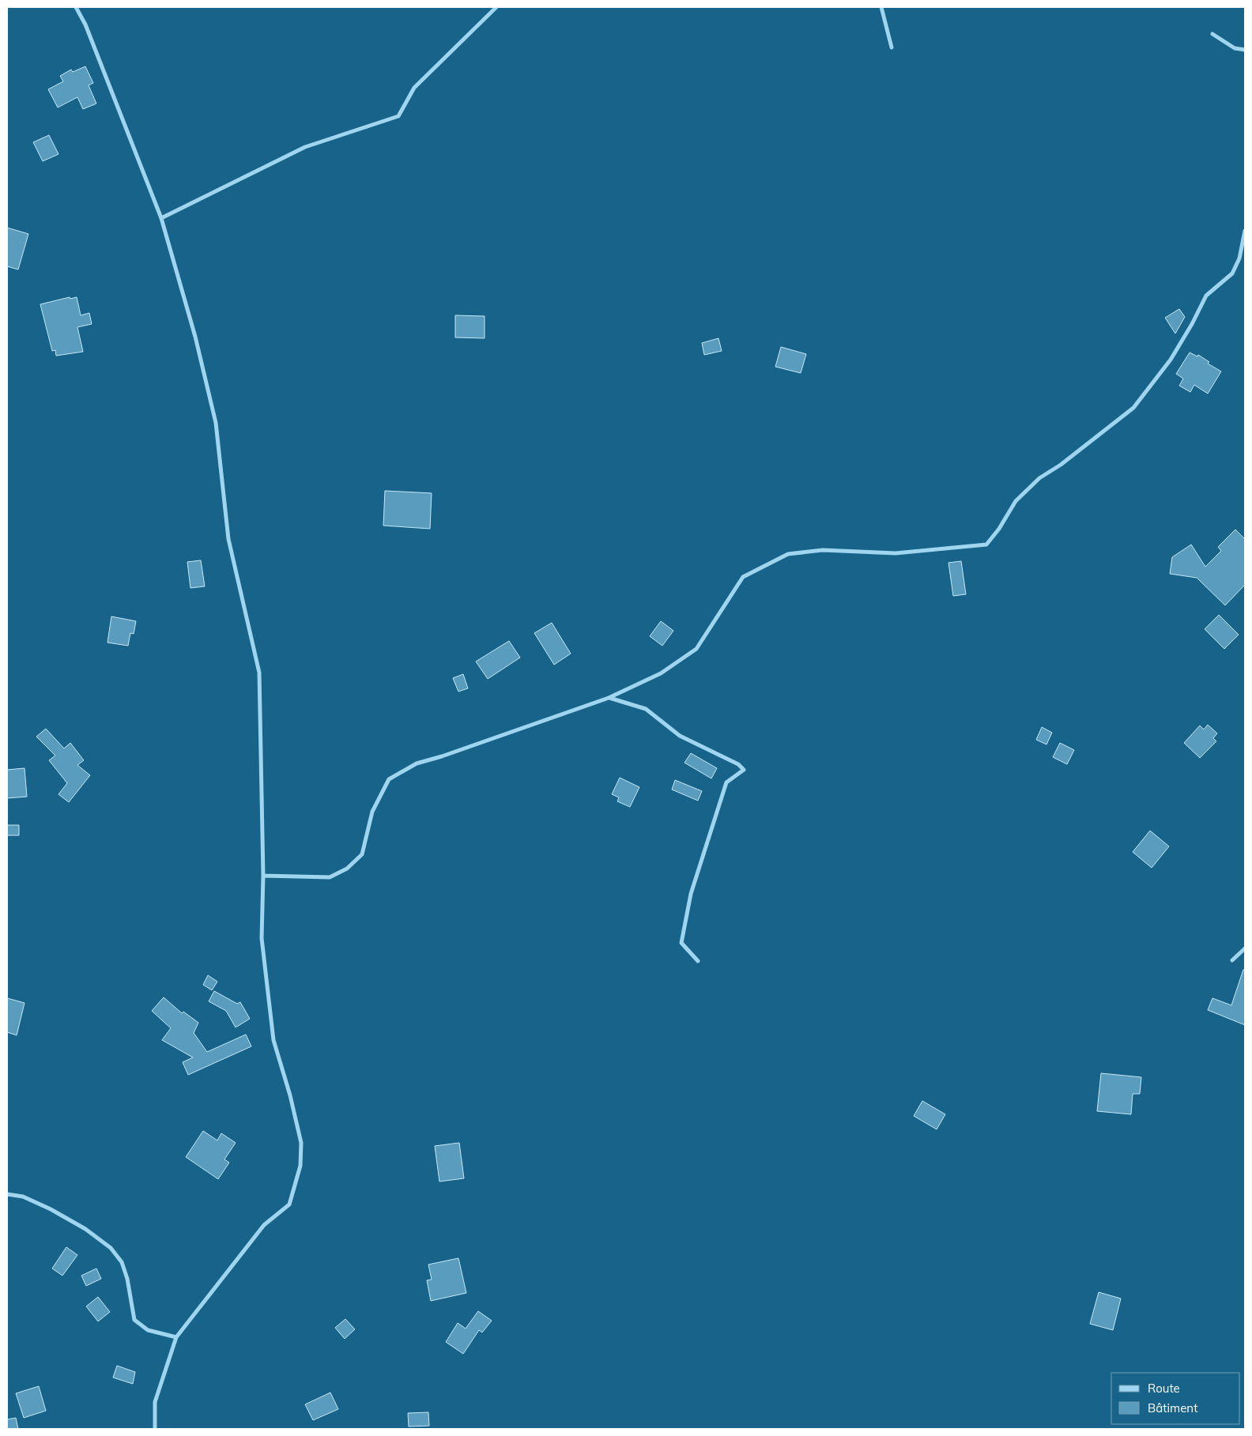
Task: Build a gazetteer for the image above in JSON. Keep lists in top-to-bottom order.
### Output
{
  "legend": ["Route", "Bâtiment"]
}
